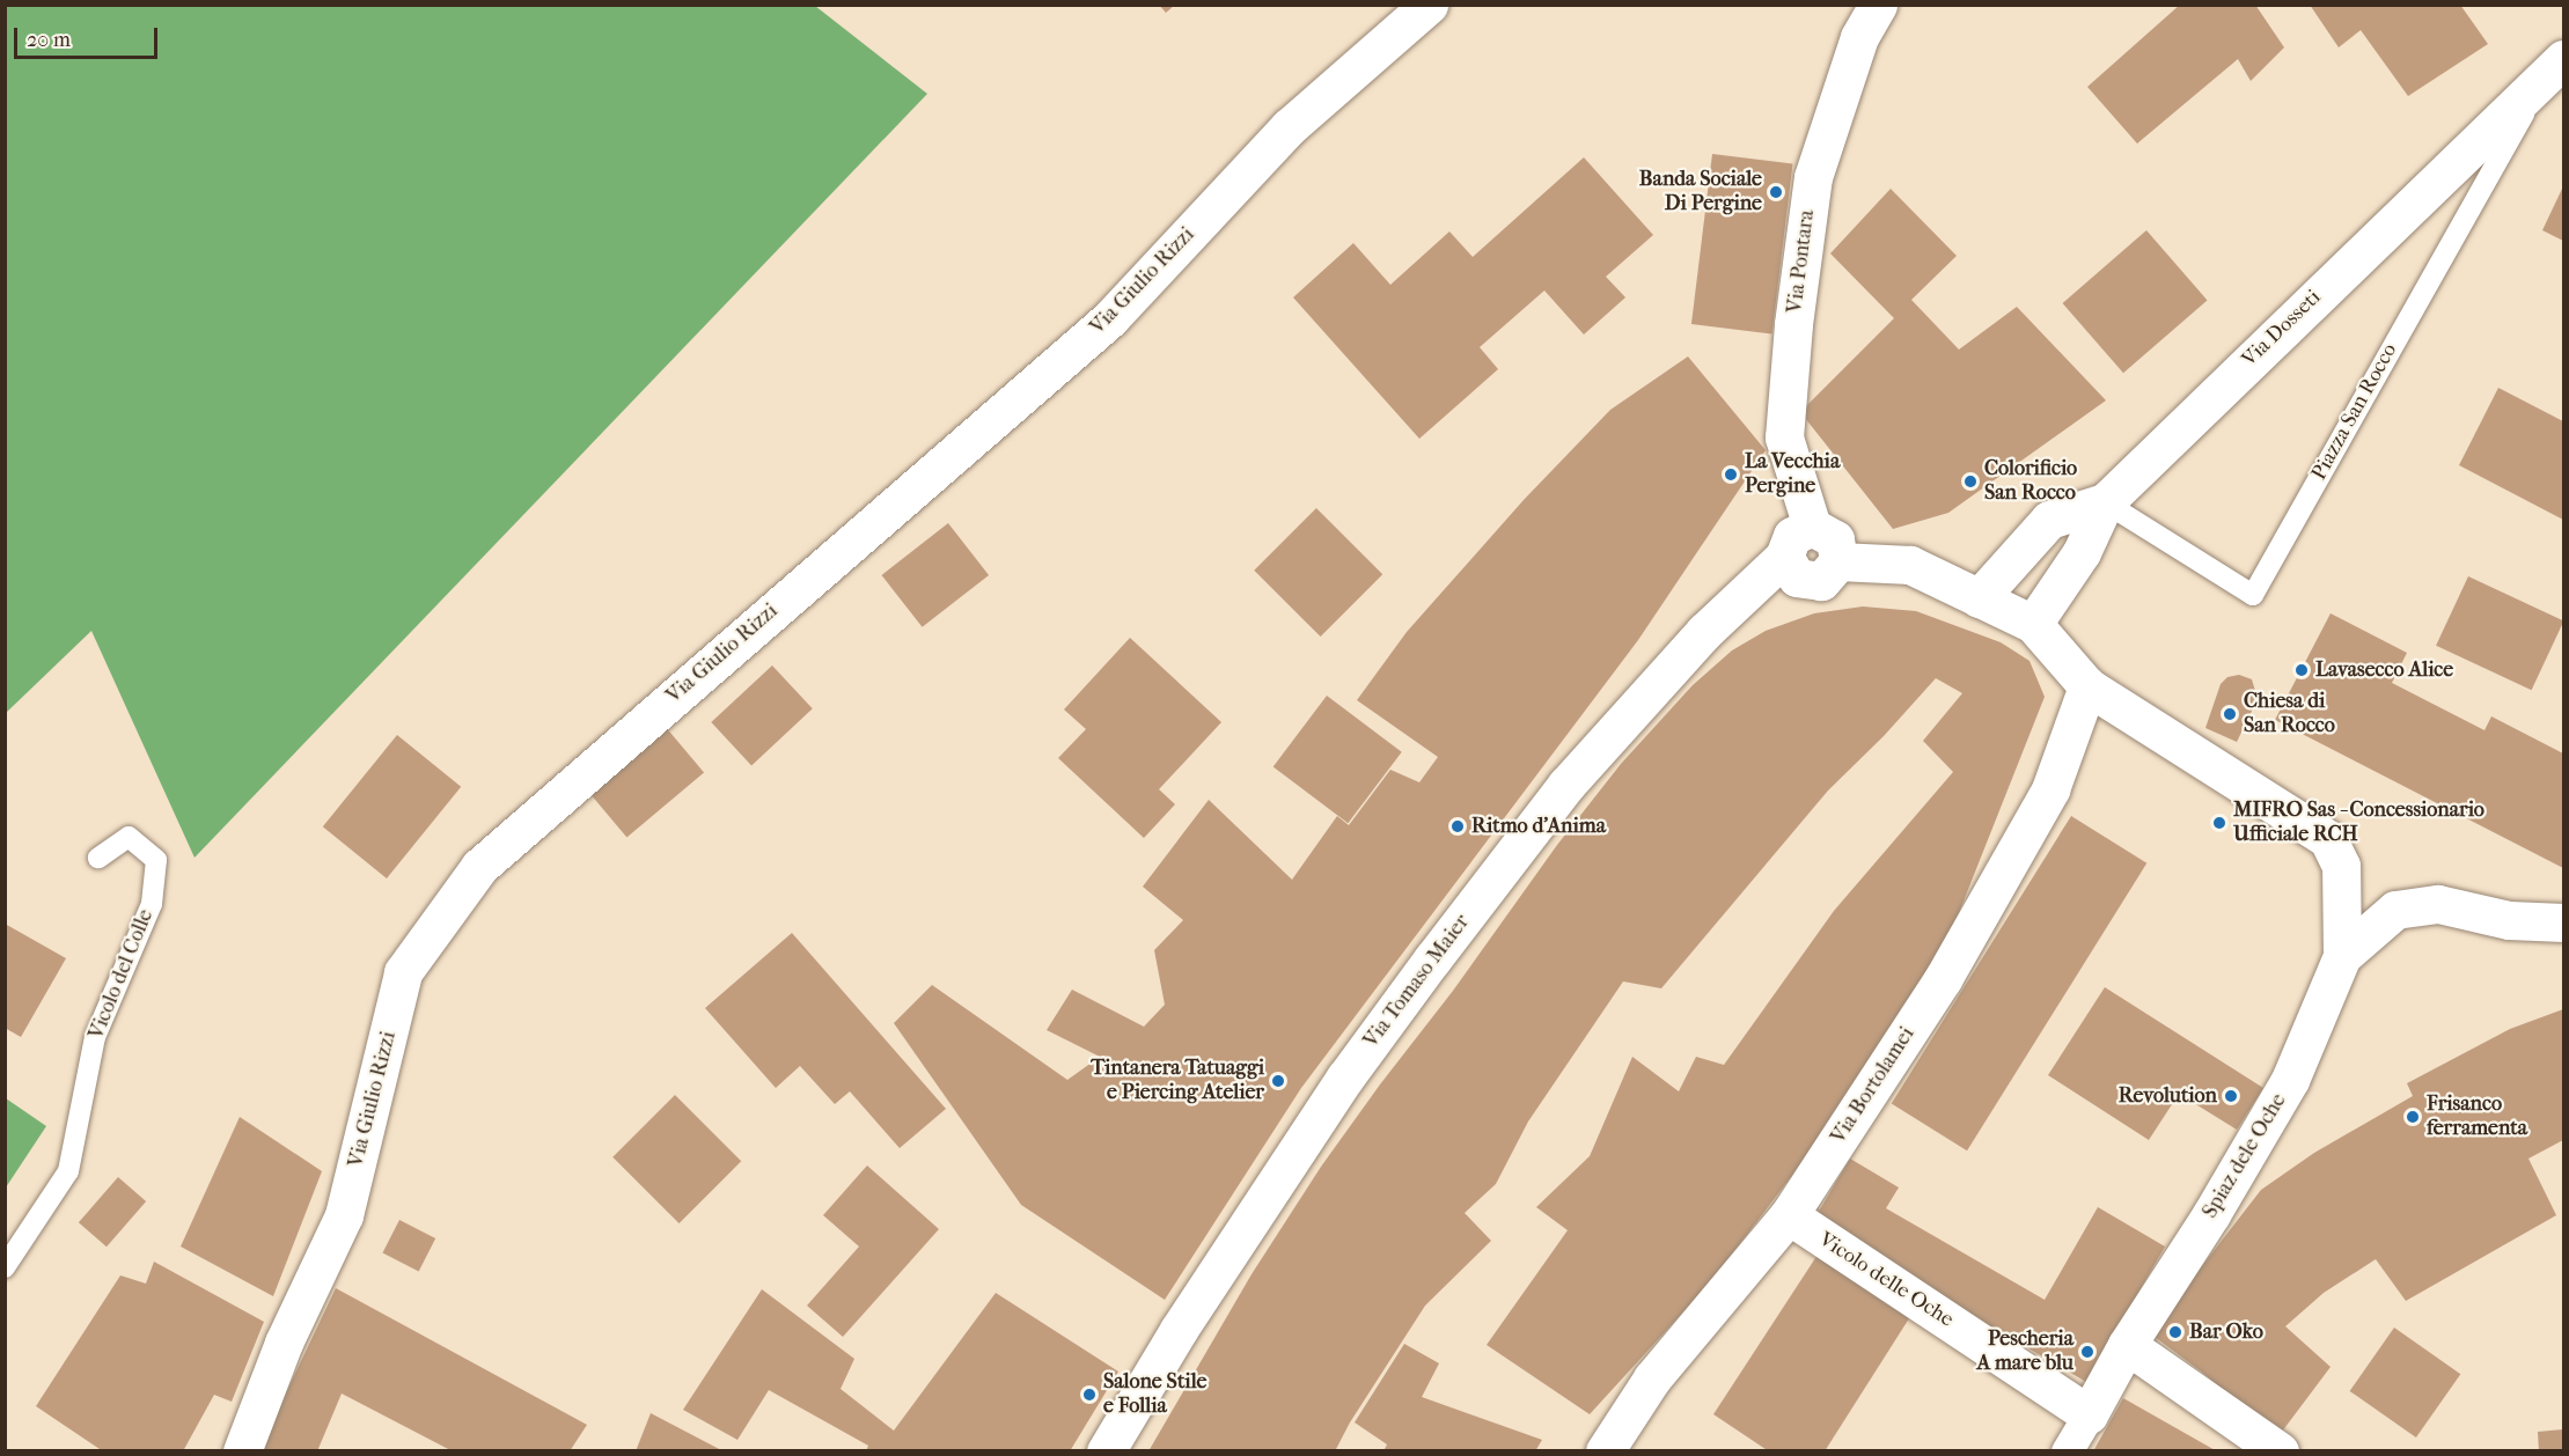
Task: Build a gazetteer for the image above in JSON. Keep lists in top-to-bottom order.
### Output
{
  "streets": {
    "street": [
      "Via Pontara",
      "Via Giulio Rizzi",
      "Via Dosseti",
      "Via Tomaso Maier",
      "Via Bortolamei",
      "Spiaz dele Oche",
      "Vicolo delle Oche"
    ],
    "lane": ["Piazza San Rocco", "Vicolo del Colle"]
  },
  "crossings": [
    ["Via Pontara", "Via Tomaso Maier"],
    ["Via Dosseti", "Piazza San Rocco"],
    ["Via Bortolamei", "Spiaz dele Oche"],
    ["Via Bortolamei", "Vicolo delle Oche"],
    ["Spiaz dele Oche", "Vicolo delle Oche"]
  ],
  "places": [
    "Banda Sociale Di Pergine",
    "La Vecchia Pergine",
    "Colorificio San Rocco",
    "Lavasecco Alice",
    "Chiesa di San Rocco",
    "MIFRO Sas - Concessionario Ufficiale RCH",
    "Ritmo d'Anima",
    "Tintanera Tatuaggi e Piercing Atelier",
    "Revolution",
    "Frisanco ferramenta",
    "Bar Oko",
    "Pescheria A mare blu",
    "Salone Stile e Follia"
  ],
  "scale_bar": "20 m"
}
